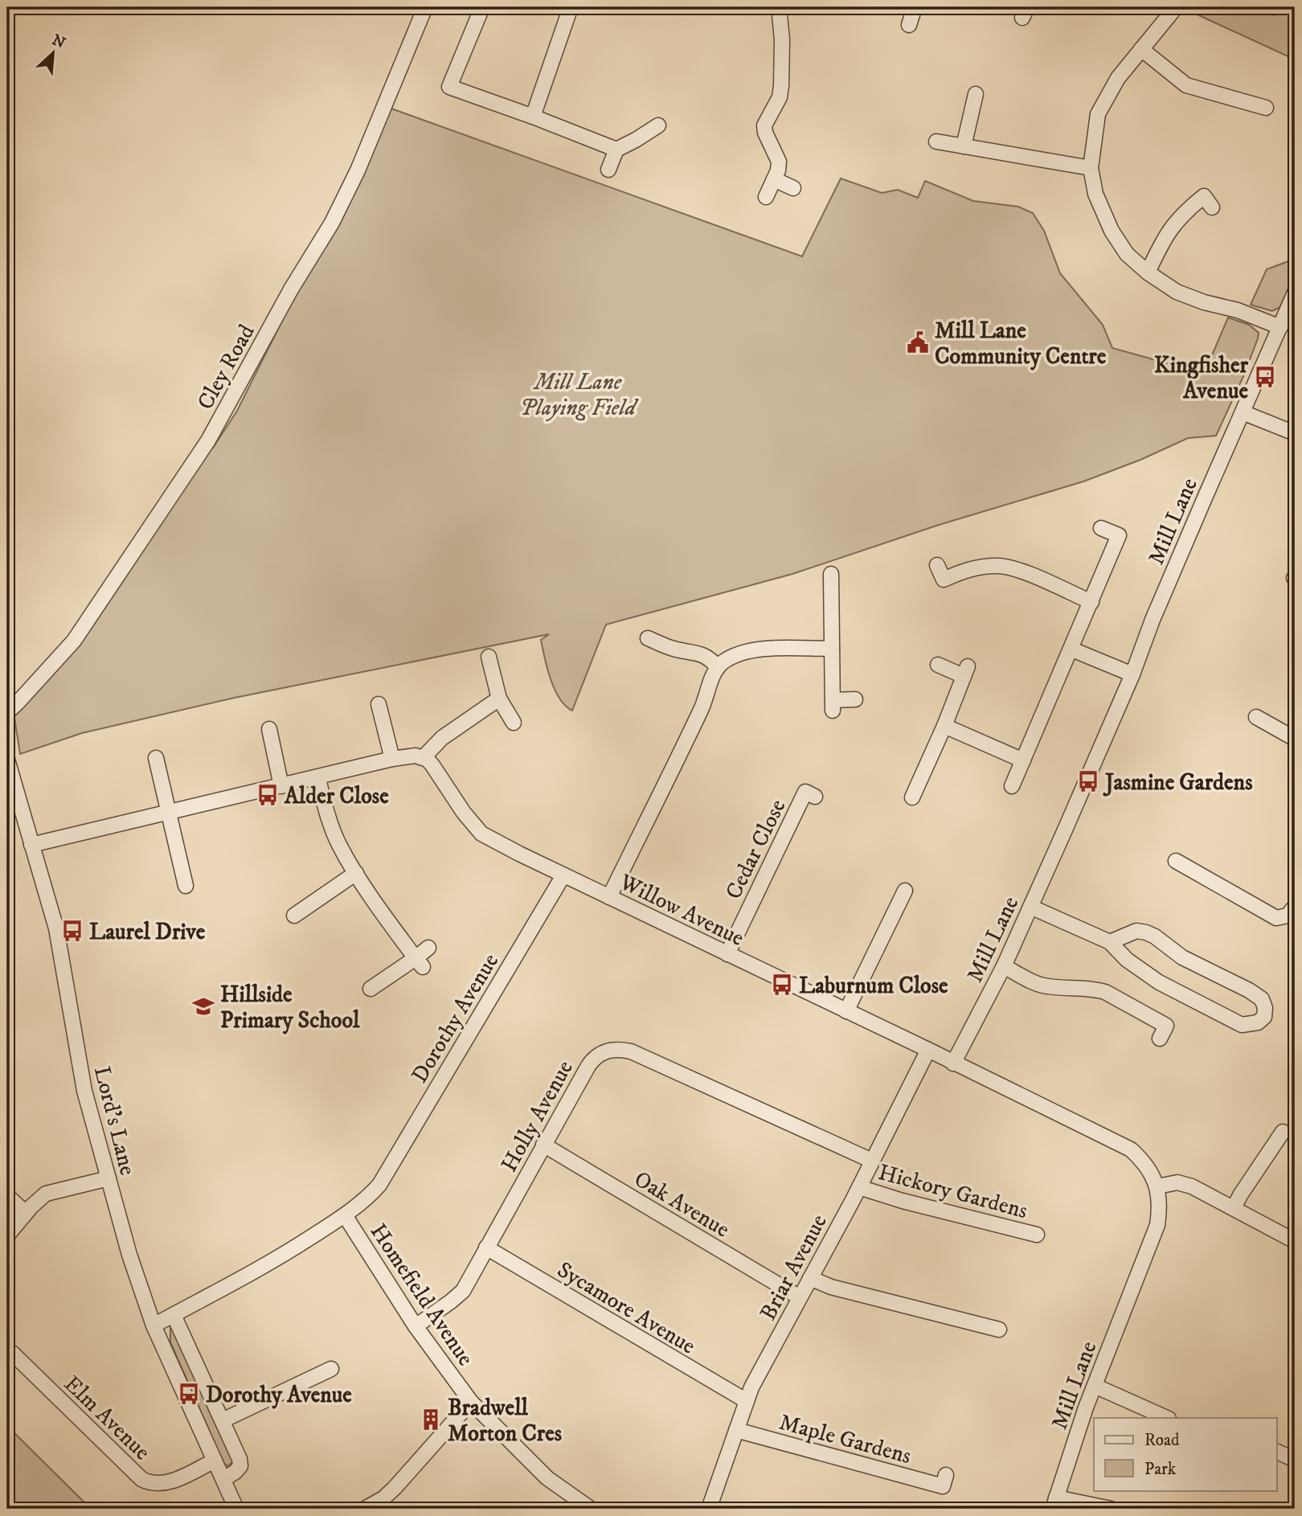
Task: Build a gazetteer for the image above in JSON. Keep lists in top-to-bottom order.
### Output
{
  "streets": {
    "street": [
      "Cley Road",
      "Mill Lane",
      "Cedar Close",
      "Willow Avenue",
      "Dorothy Avenue",
      "Holly Avenue",
      "Lord's Lane",
      "Hickory Gardens",
      "Oak Avenue",
      "Briar Avenue",
      "Homefield Avenue",
      "Sycamore Avenue",
      "Elm Avenue",
      "Maple Gardens"
    ]
  },
  "crossings": [
    ["Mill Lane", "Willow Avenue"],
    ["Cedar Close", "Willow Avenue"],
    ["Willow Avenue", "Dorothy Avenue"],
    ["Willow Avenue", "Briar Avenue"],
    ["Dorothy Avenue", "Lord's Lane"],
    ["Dorothy Avenue", "Homefield Avenue"],
    ["Holly Avenue", "Oak Avenue"],
    ["Holly Avenue", "Briar Avenue"],
    ["Holly Avenue", "Homefield Avenue"],
    ["Holly Avenue", "Sycamore Avenue"],
    ["Lord's Lane", "Elm Avenue"],
    ["Hickory Gardens", "Briar Avenue"],
    ["Oak Avenue", "Briar Avenue"],
    ["Briar Avenue", "Sycamore Avenue"],
    ["Briar Avenue", "Maple Gardens"]
  ],
  "parks": ["Mill Lane Playing Field"],
  "places": {
    "public building": ["Mill Lane Community Centre"],
    "bus stop": [
      "Kingfisher Avenue",
      "Jasmine Gardens",
      "Alder Close",
      "Laurel Drive",
      "Laburnum Close",
      "Dorothy Avenue"
    ],
    "school or university": ["Hillside Primary School"],
    "building": ["Bradwell Morton Cres"]
  },
  "legend": ["Road", "Park"],
  "north": "top right"
}
